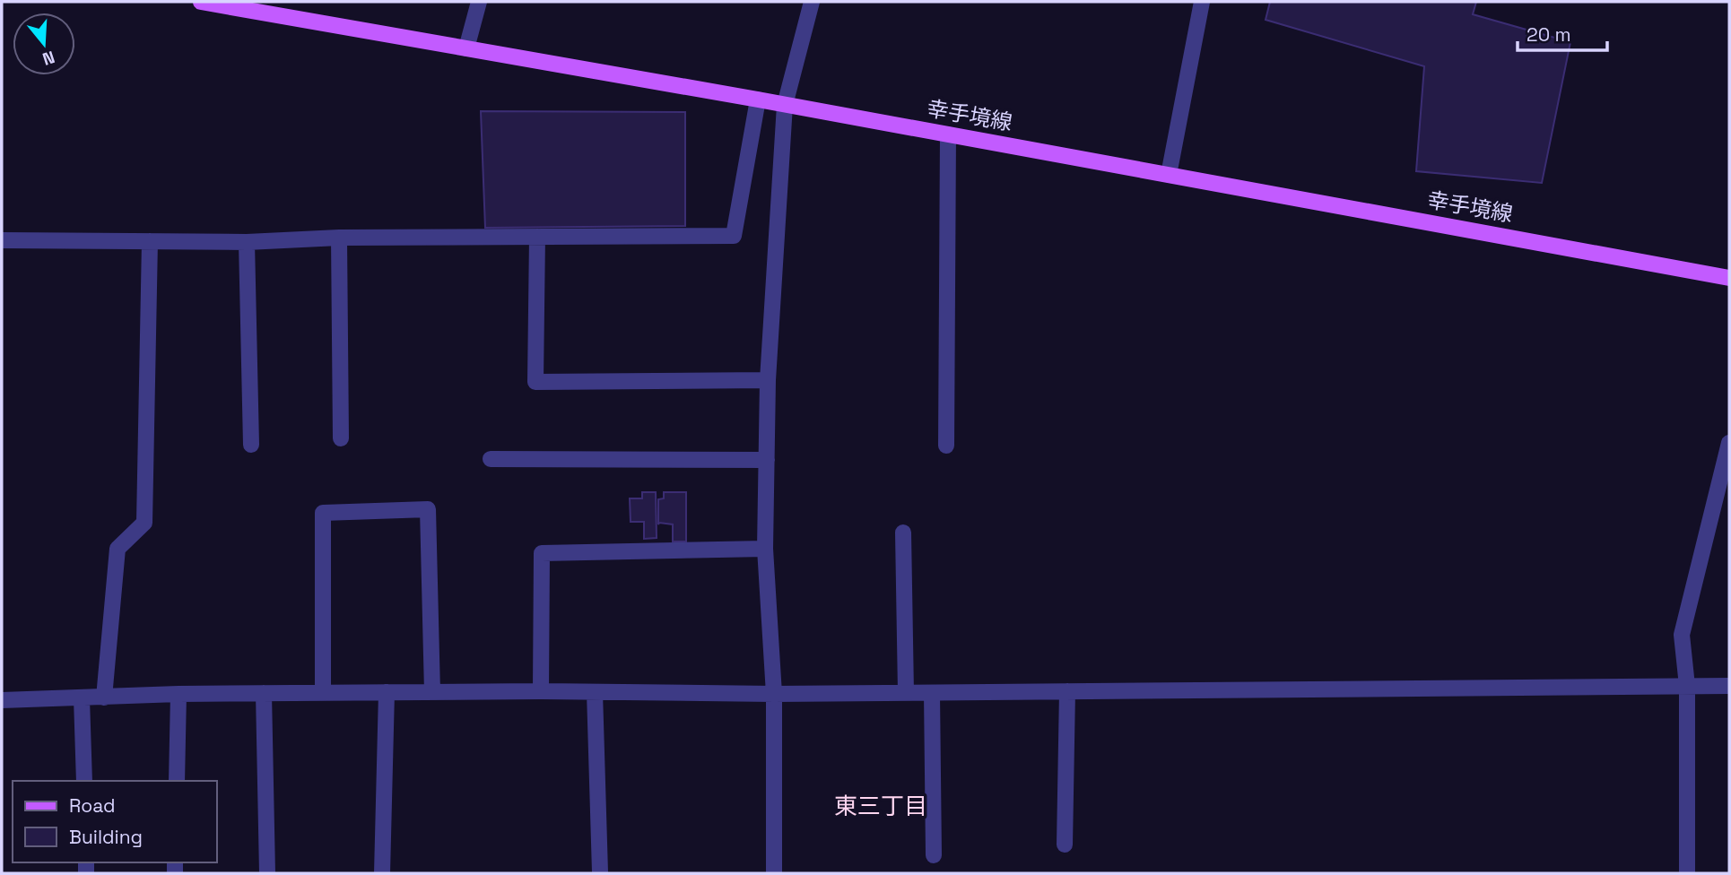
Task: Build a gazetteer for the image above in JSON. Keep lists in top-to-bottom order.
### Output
{
  "streets": {
    "main road": ["幸手境線"]
  },
  "districts": ["東三丁目"],
  "legend": ["Road", "Building"],
  "scale_bar": "20 m",
  "north": "bottom"
}
